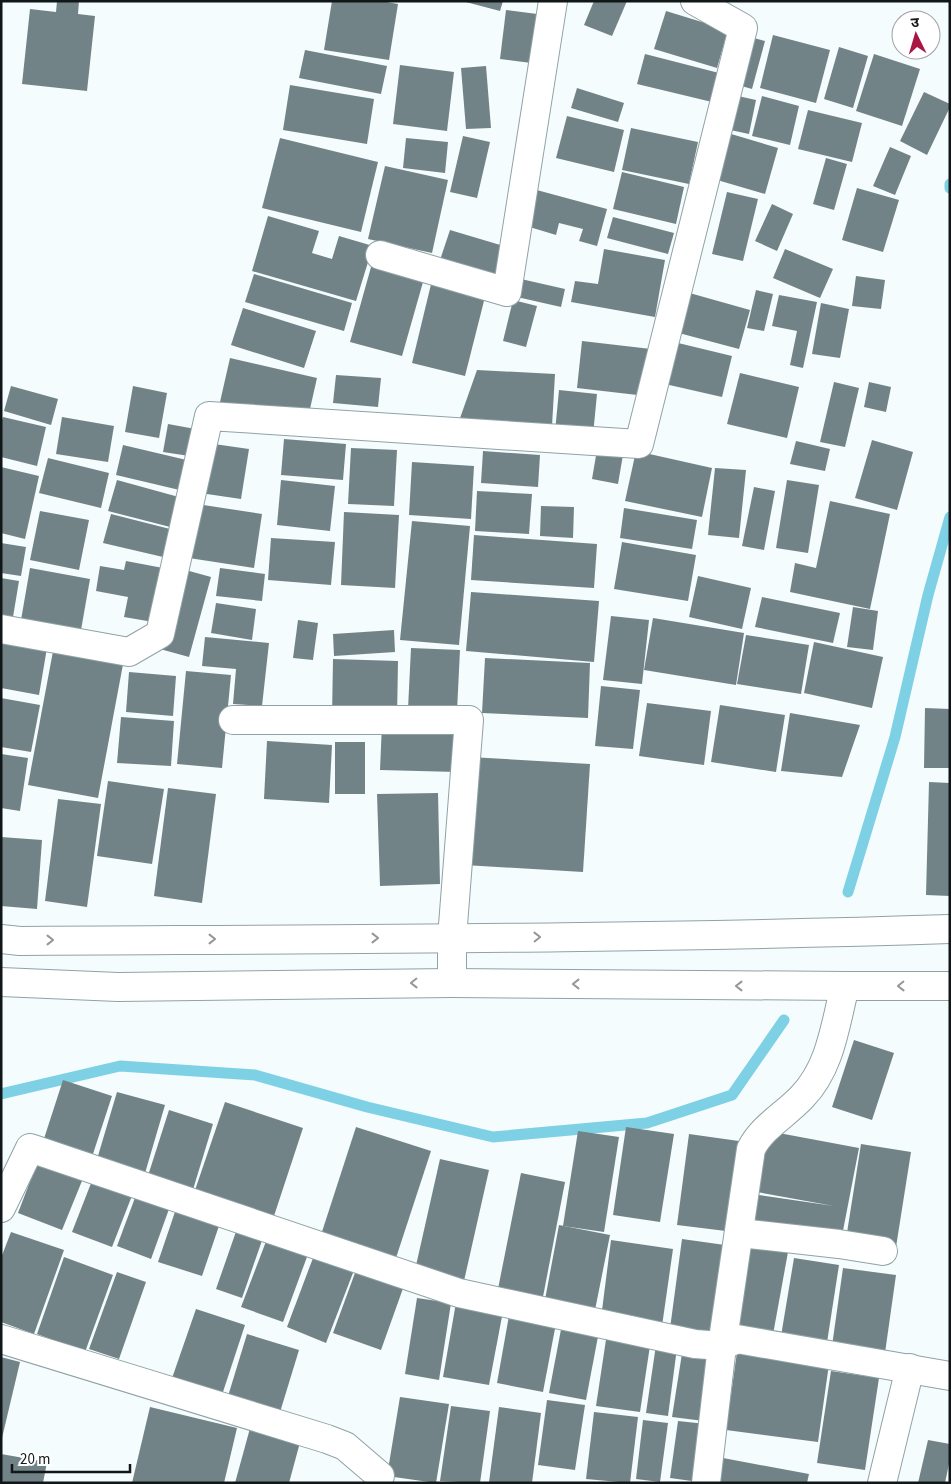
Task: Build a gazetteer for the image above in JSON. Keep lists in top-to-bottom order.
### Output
{
  "scale_bar": "20 m",
  "north": "top"
}
